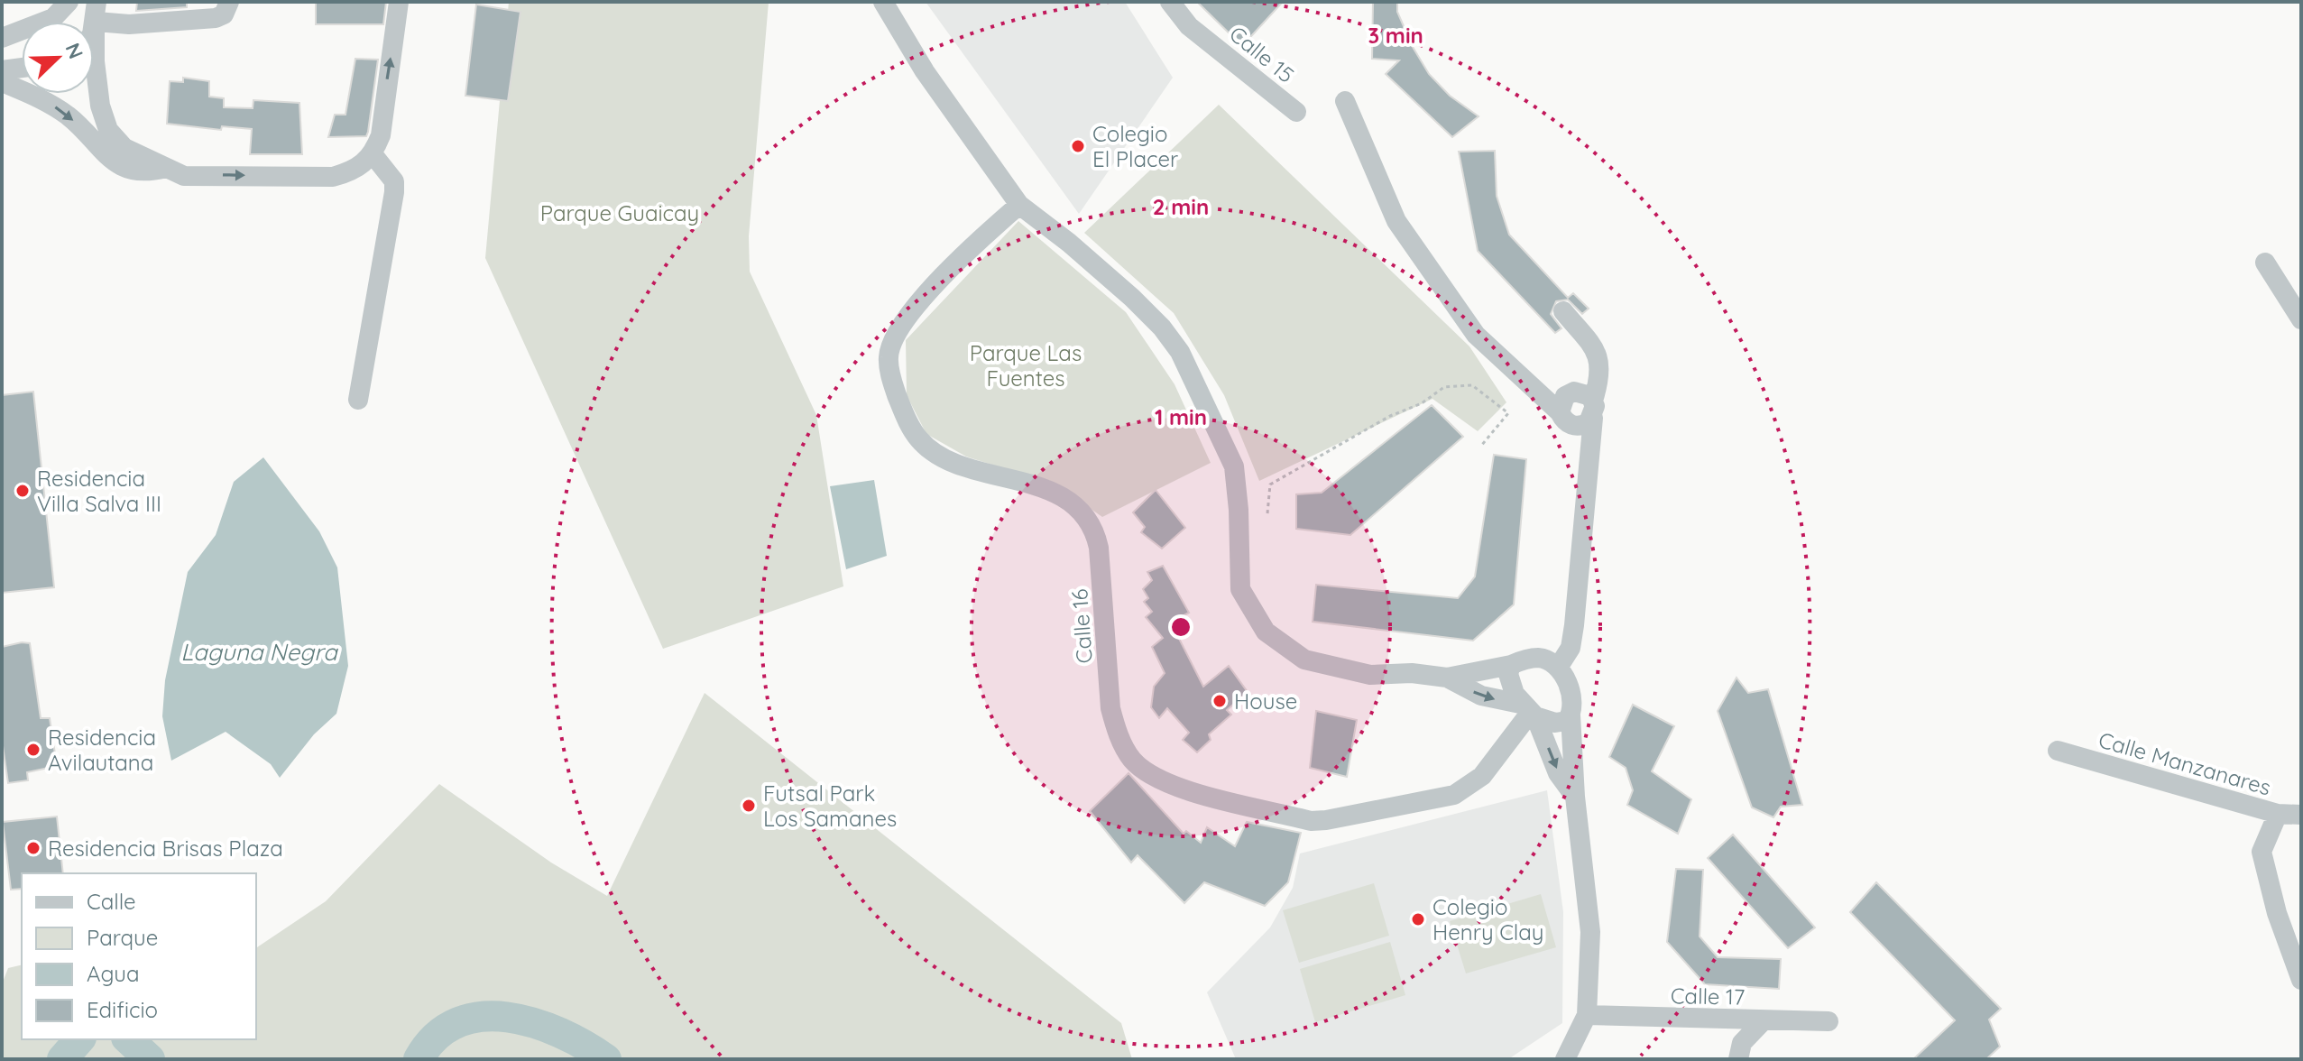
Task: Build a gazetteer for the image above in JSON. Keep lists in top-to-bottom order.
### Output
{
  "streets": {
    "street": [
      "Calle 15",
      "Calle 16",
      "Calle Manzanares",
      "Calle 17"
    ]
  },
  "water": ["Laguna Negra"],
  "parks": ["Parque Guaicay", "Parque Las Fuentes"],
  "places": [
    "Colegio El Placer",
    "Residencia Villa Salva III",
    "House",
    "Residencia Avilautana",
    "Futsal Park Los Samanes",
    "Residencia Brisas Plaza",
    "Colegio Henry Clay"
  ],
  "legend": [
    "Calle",
    "Parque",
    "Agua",
    "Edificio"
  ],
  "north": "top right",
  "rings": ["3 min", "2 min", "1 min"]
}
